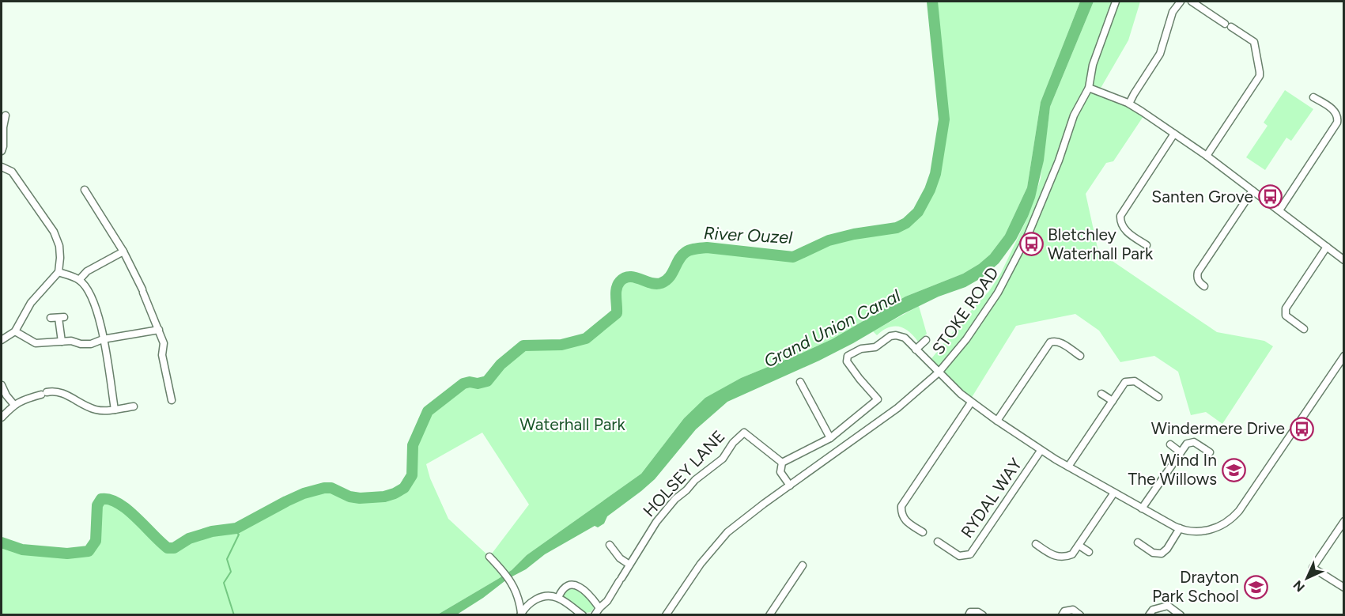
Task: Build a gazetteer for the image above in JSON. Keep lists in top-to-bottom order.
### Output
{
  "streets": {
    "street": ["STOKE ROAD", "HOLSEY LANE", "RYDAL WAY"]
  },
  "water": ["River Ouzel", "Grand Union Canal"],
  "parks": ["Waterhall Park"],
  "places": {
    "bus stop": ["Santen Grove", "Bletchley Waterhall Park", "Windermere Drive"],
    "school or university": ["Wind In The Willows", "Drayton Park School"]
  },
  "north": "bottom left"
}
